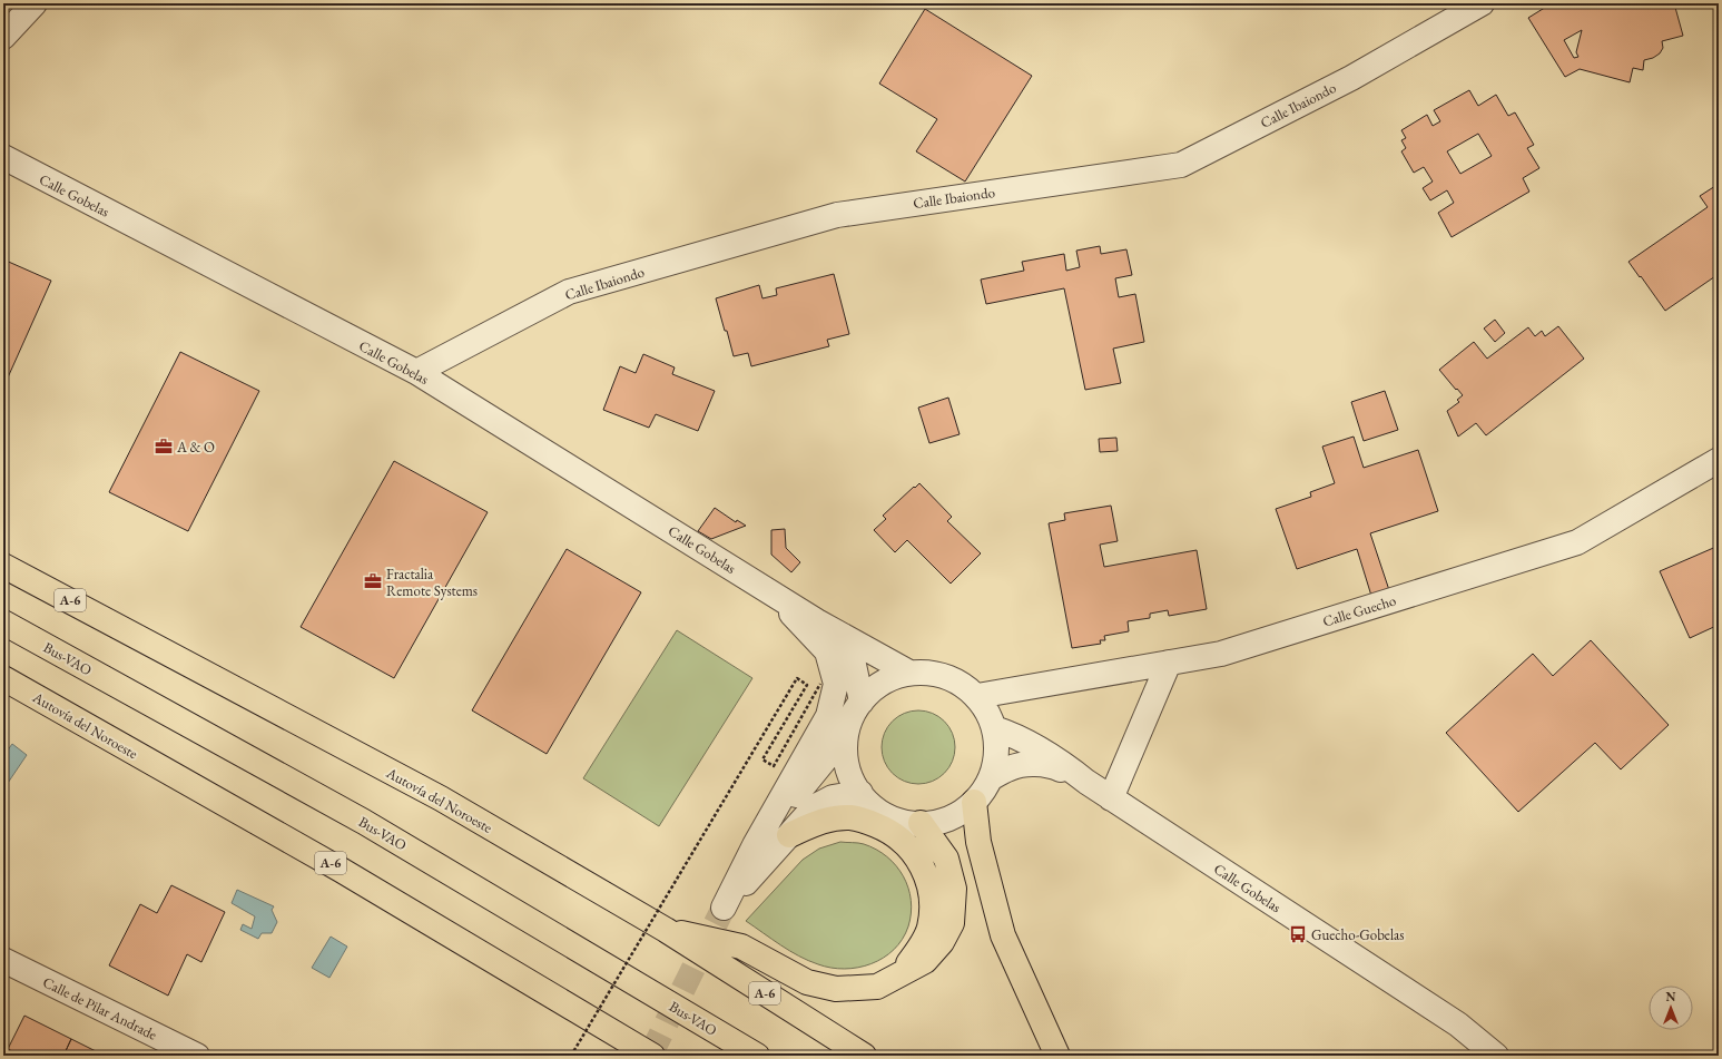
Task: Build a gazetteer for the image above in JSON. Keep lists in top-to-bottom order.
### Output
{
  "streets": {
    "highway": ["A-6", "Bus-VAO", "Autovía del Noroeste"],
    "street": [
      "Calle Ibaiondo",
      "Calle Gobelas",
      "Calle Guecho",
      "Calle de Pilar Andrade"
    ]
  },
  "crossings": [
    ["Calle Ibaiondo", "Calle Gobelas"],
    ["Calle Gobelas", "Calle Guecho"]
  ],
  "places": {
    "office": ["A & O", "Fractalia Remote Systems"],
    "bus stop": ["Guecho-Gobelas"]
  },
  "north": "top"
}
